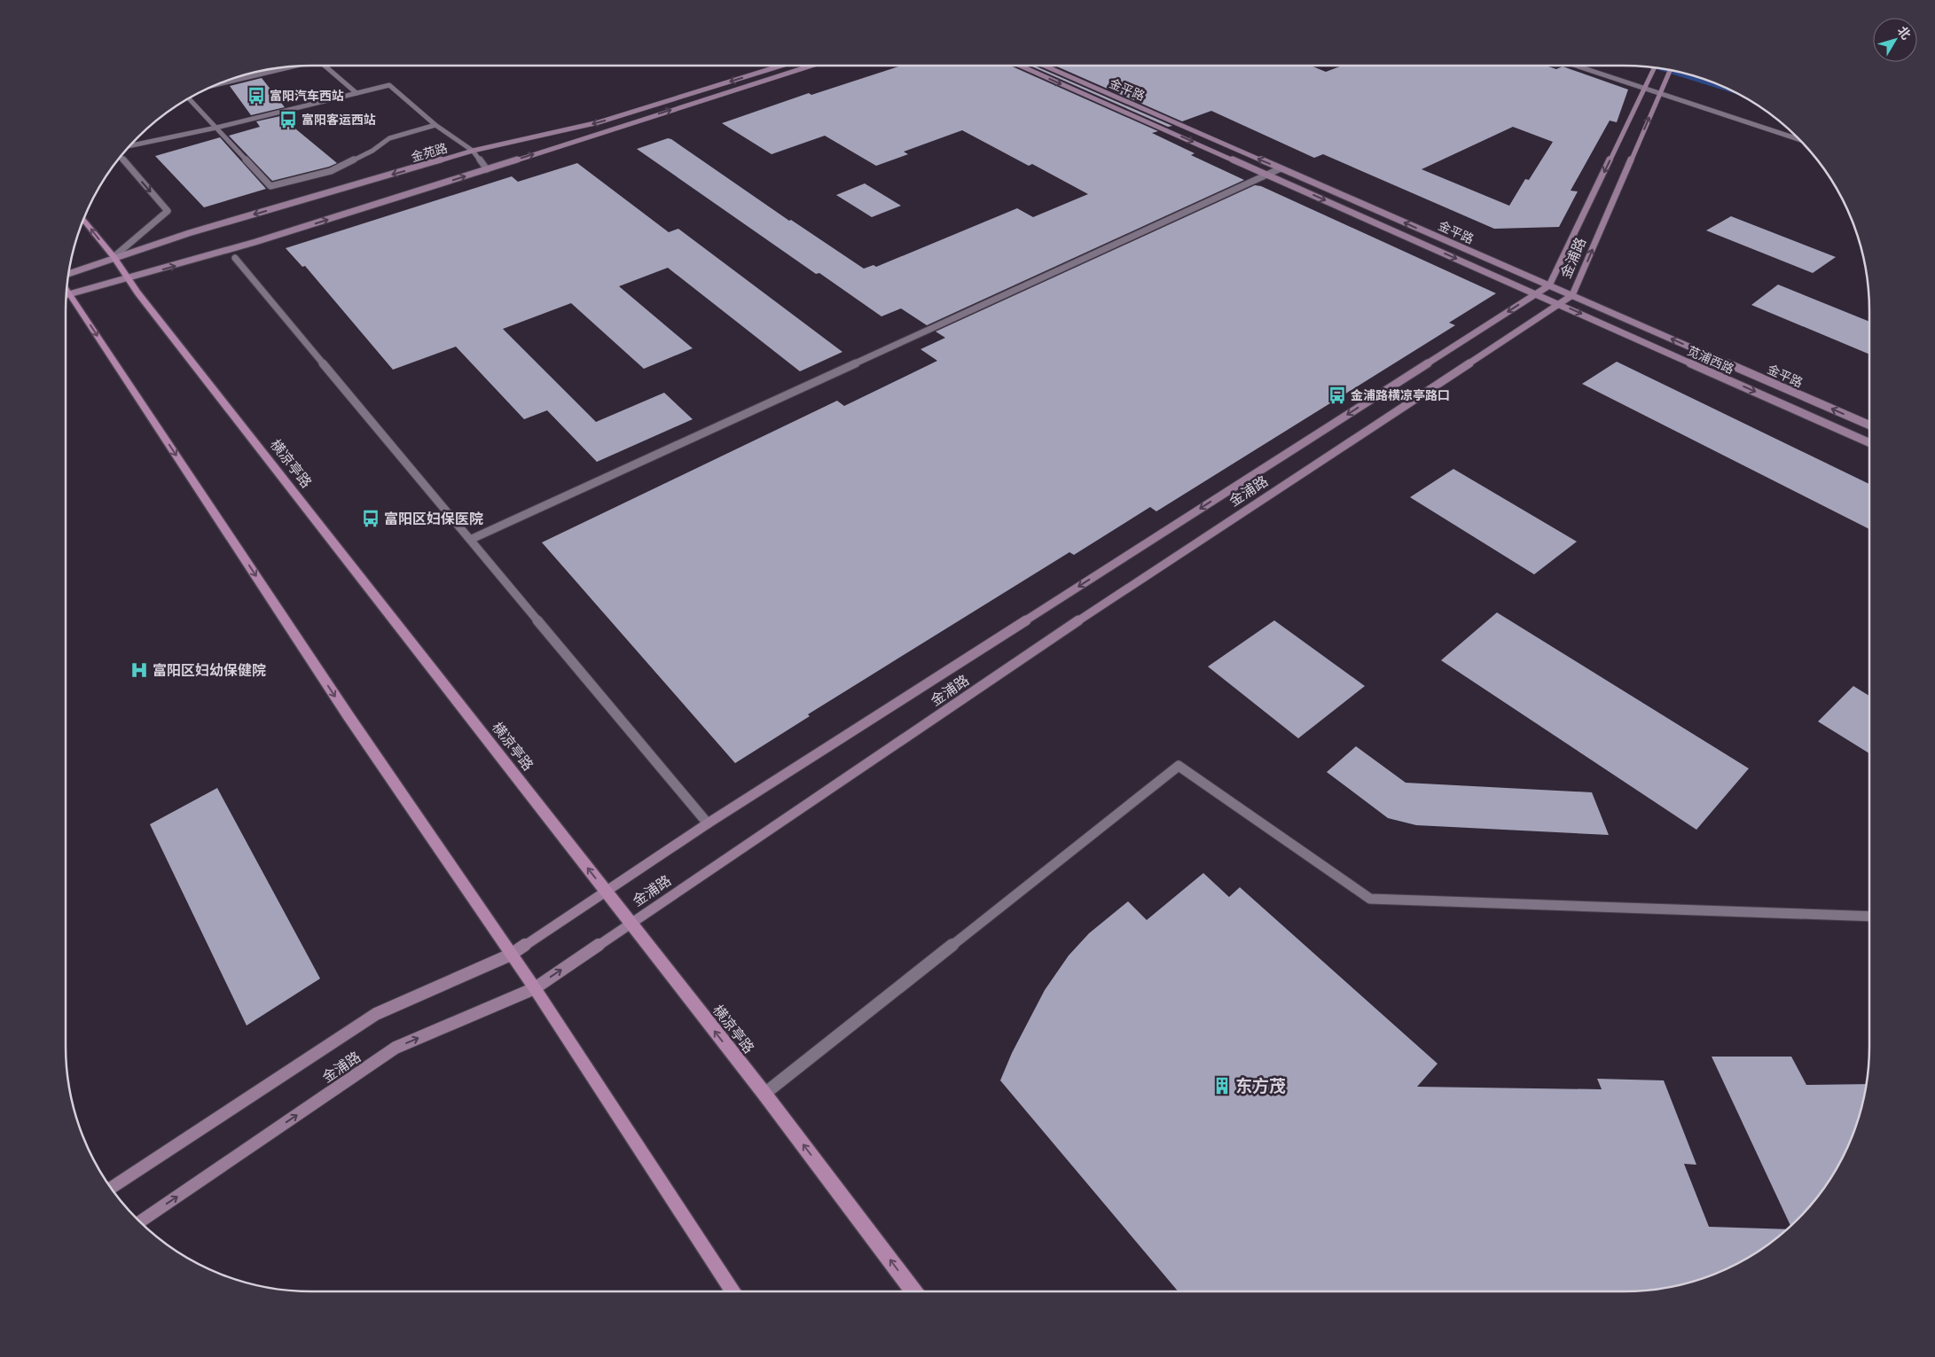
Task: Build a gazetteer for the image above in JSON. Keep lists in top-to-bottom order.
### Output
{
  "streets": {
    "main road": ["横凉亭路"],
    "street": [
      "金平路",
      "金苑路",
      "金浦路",
      "苋浦西路"
    ]
  },
  "crossings": [
    ["金平路", "金浦路"],
    ["金平路", "苋浦西路"],
    ["金苑路", "横凉亭路"],
    ["金浦路", "苋浦西路"],
    ["金浦路", "横凉亭路"]
  ],
  "one_way": ["苋浦西路"],
  "places": {
    "bus stop": [
      "富阳汽车西站",
      "富阳客运西站",
      "金浦路横凉亭路口",
      "富阳区妇保医院"
    ],
    "hospital": ["富阳区妇幼保健院"],
    "building": ["东方茂"]
  },
  "north": "top right"
}
